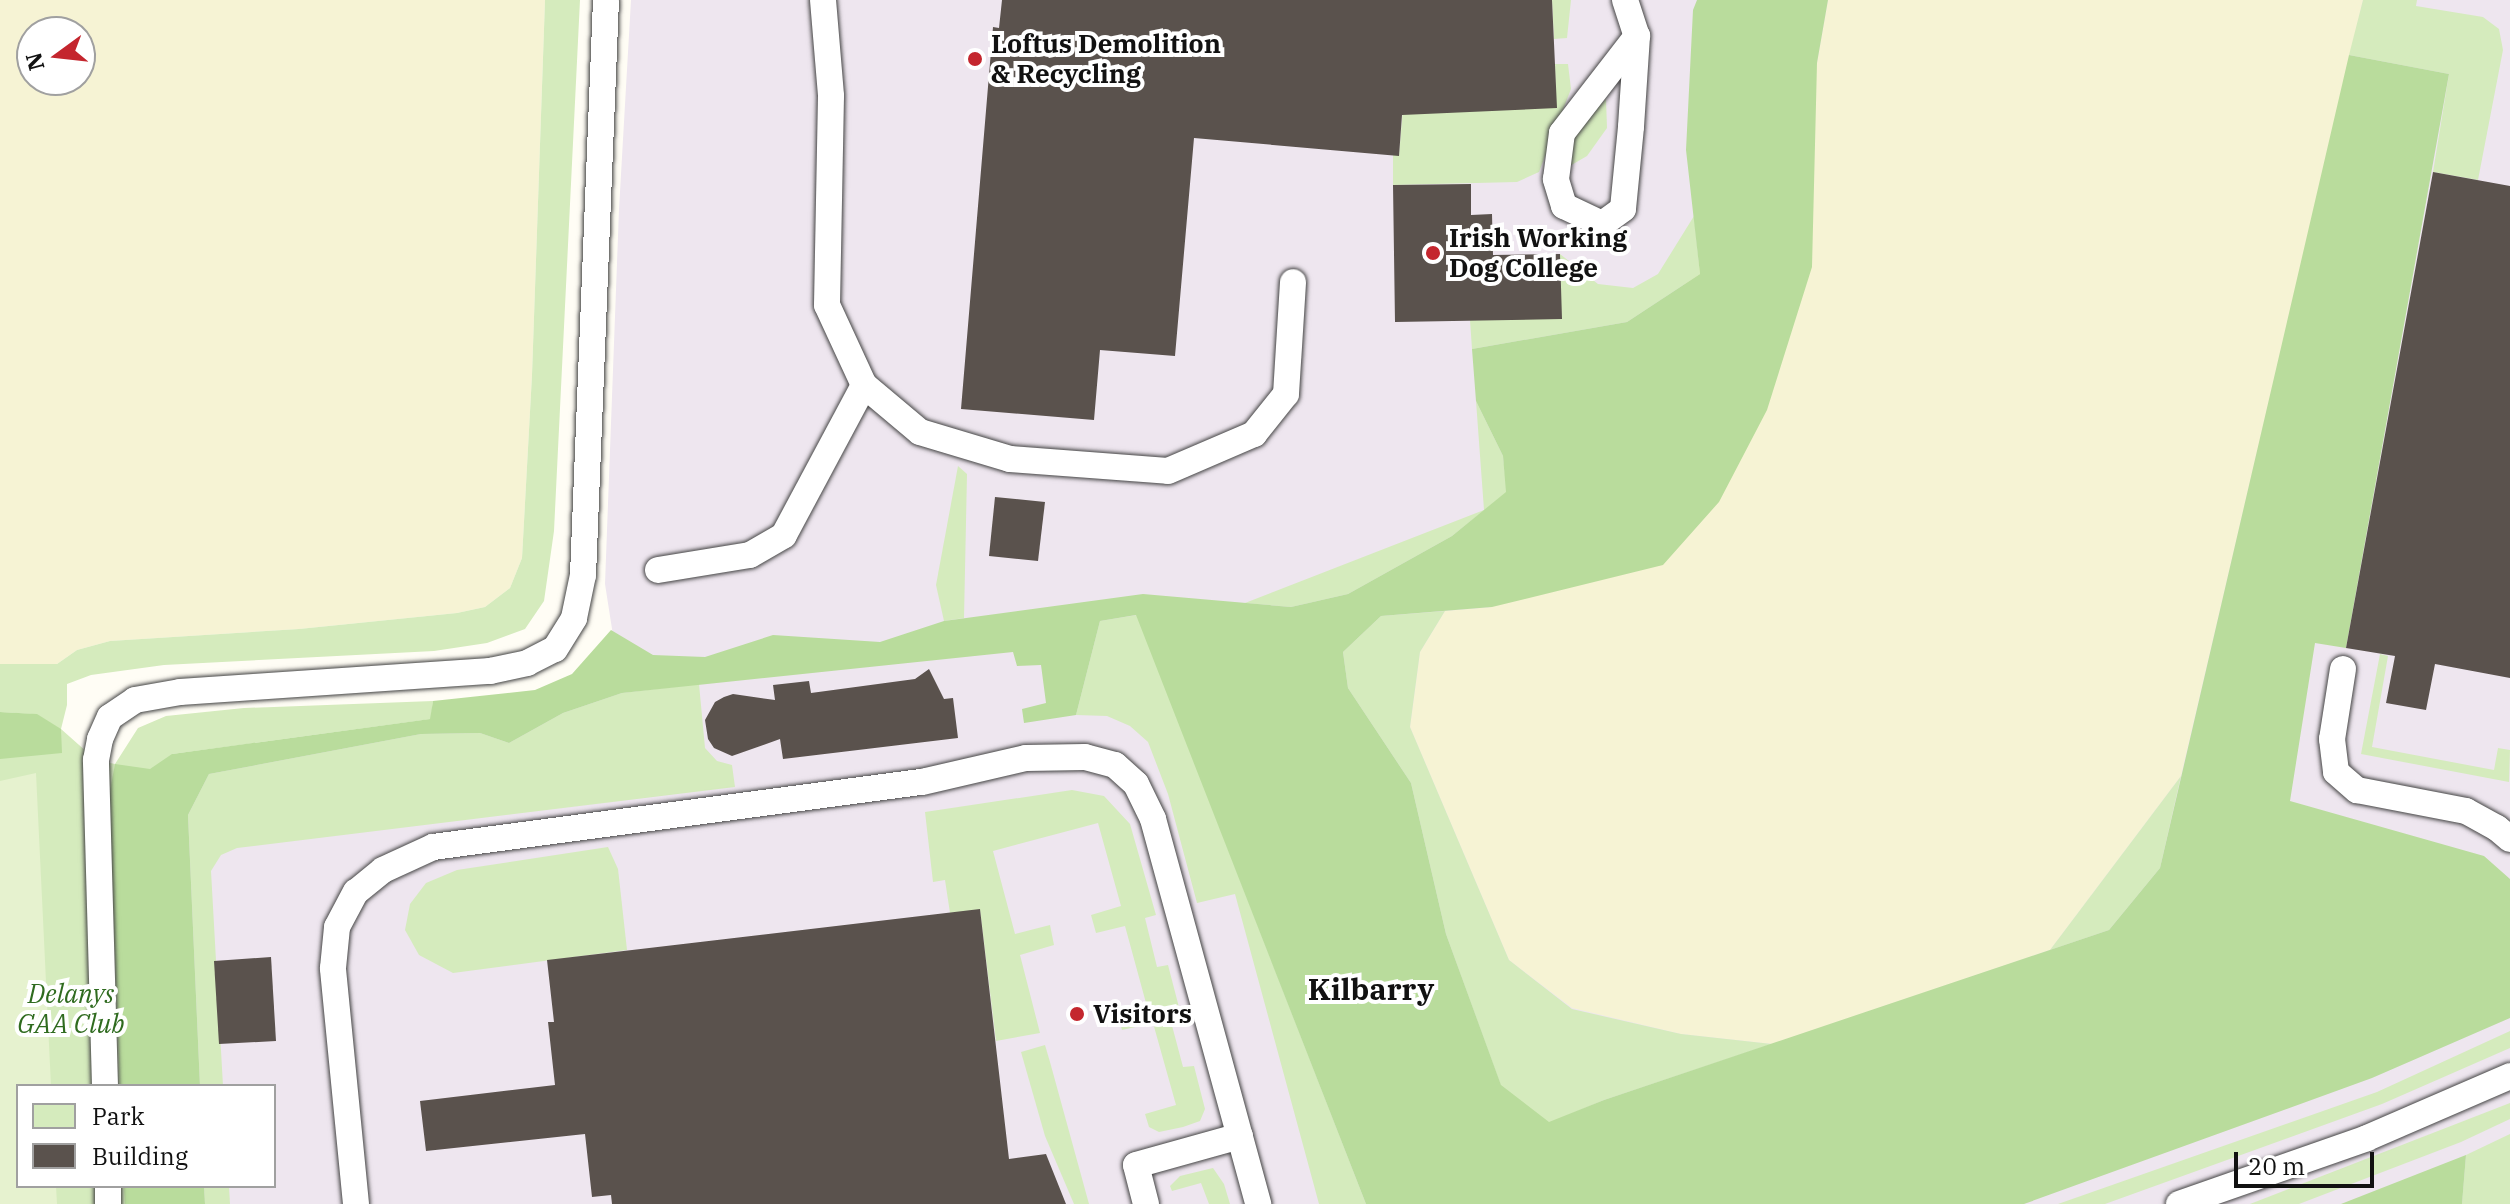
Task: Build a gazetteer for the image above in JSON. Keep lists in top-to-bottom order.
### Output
{
  "districts": ["Kilbarry"],
  "parks": ["Delanys GAA Club"],
  "places": ["Loftus Demolition & Recycling", "Irish Working Dog College", "Visitors"],
  "legend": ["Park", "Building"],
  "scale_bar": "20 m",
  "north": "left"
}
